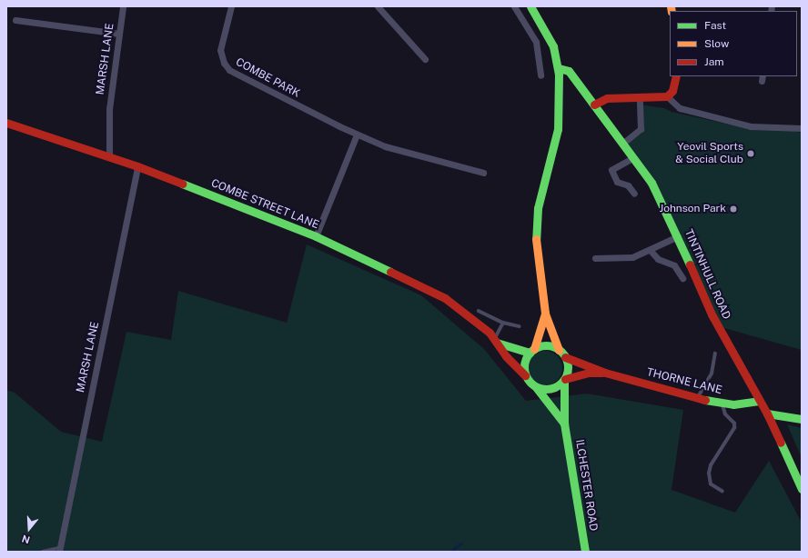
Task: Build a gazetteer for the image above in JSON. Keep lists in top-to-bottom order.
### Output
{
  "streets": {
    "main road": [
      "COMBE STREET LANE",
      "TINTINHULL ROAD",
      "THORNE LANE",
      "ILCHESTER ROAD"
    ],
    "street": ["MARSH LANE", "COMBE PARK"]
  },
  "crossings": [
    ["MARSH LANE", "COMBE STREET LANE"],
    ["COMBE STREET LANE", "THORNE LANE"],
    ["COMBE STREET LANE", "ILCHESTER ROAD"],
    ["TINTINHULL ROAD", "THORNE LANE"],
    ["THORNE LANE", "ILCHESTER ROAD"]
  ],
  "places": ["Yeovil Sports & Social Club", "Johnson Park"],
  "legend": ["Fast", "Slow", "Jam"],
  "north": "bottom"
}
